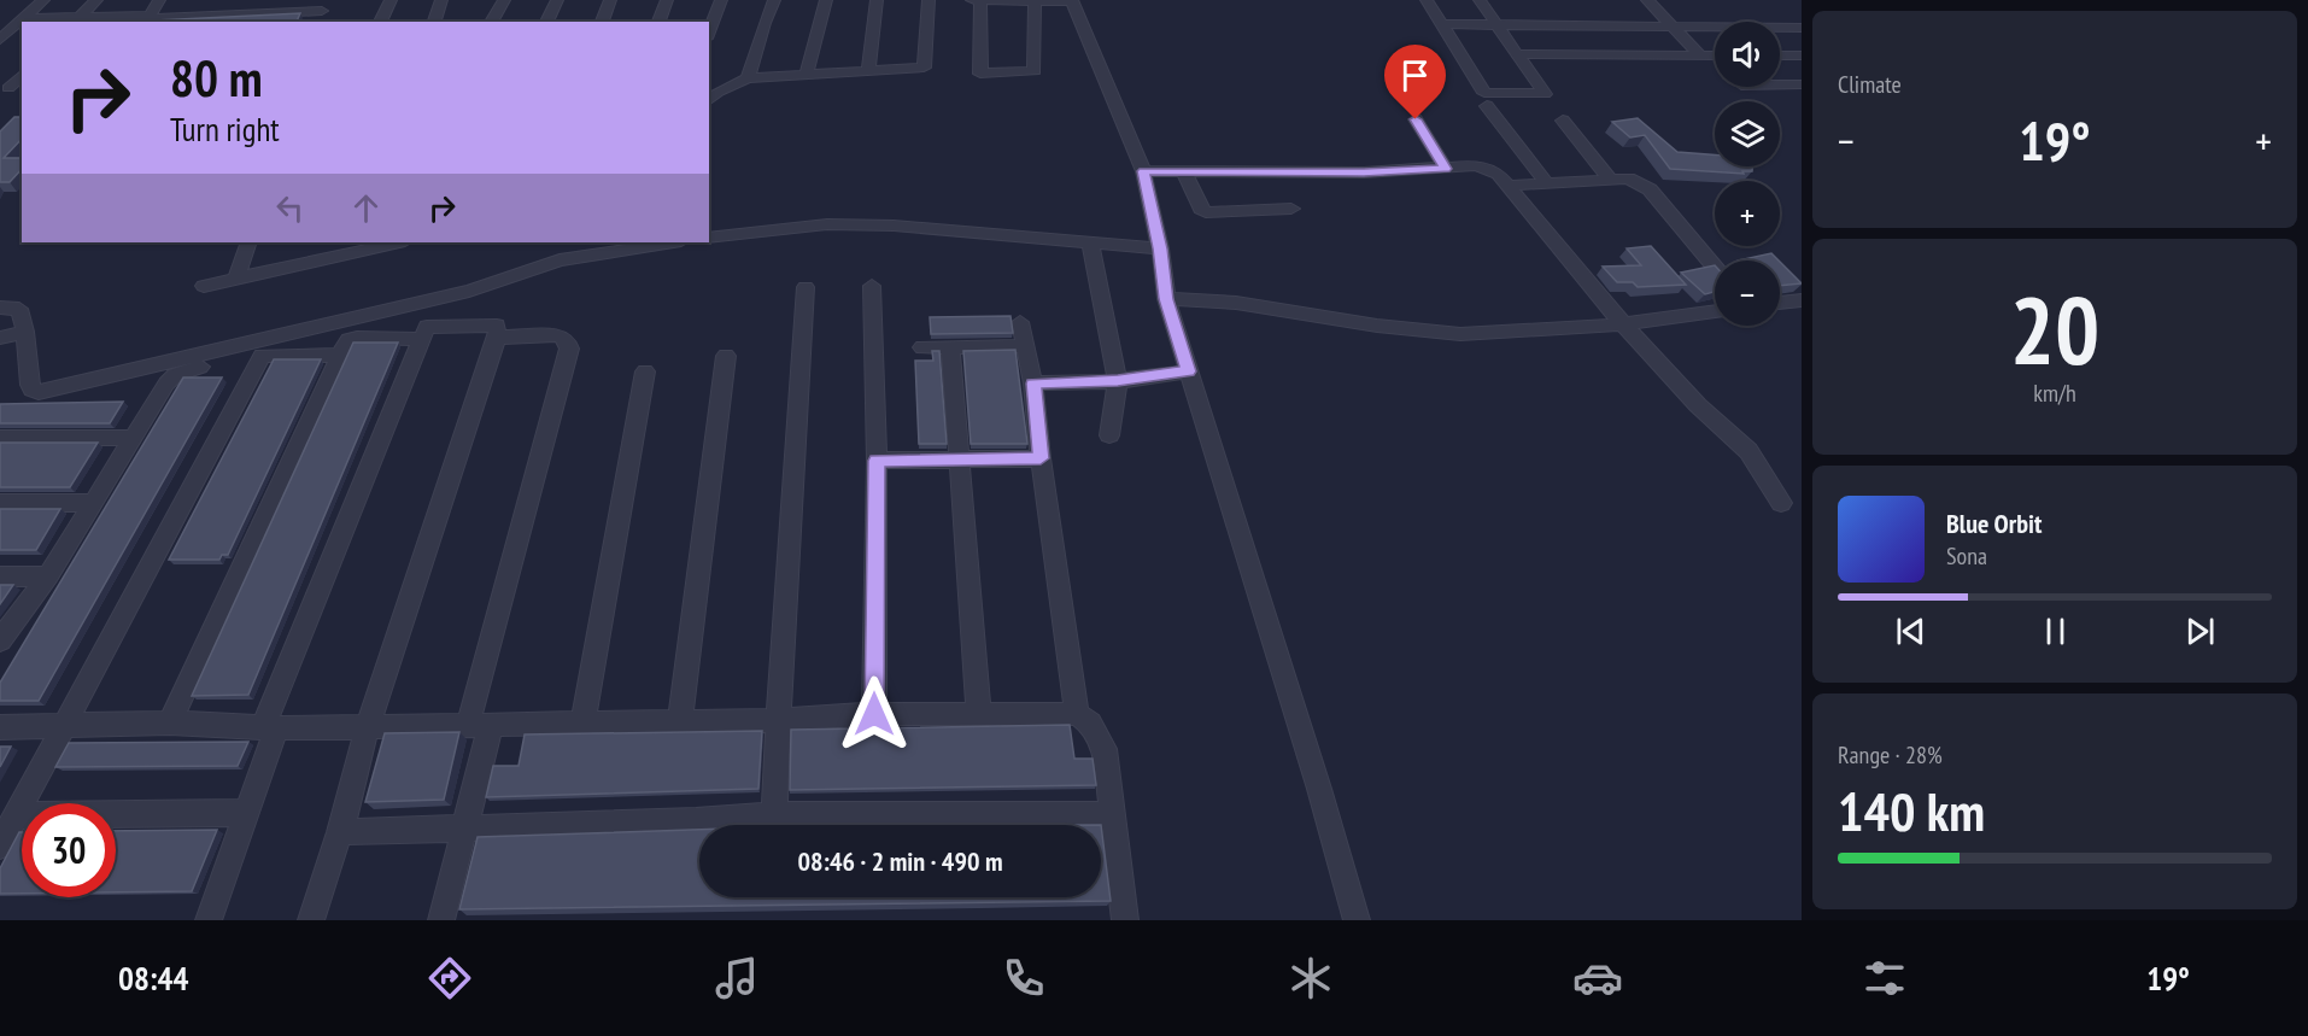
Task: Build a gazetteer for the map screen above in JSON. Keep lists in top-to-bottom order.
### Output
{
  "page": {
    "tile": [
      "Climate",
      ["20", "km/h"],
      ["Range · 28%", "140 km"]
    ],
    "map_buttons": ["+", "−"],
    "turn": ["80 m", "Turn right"],
    "heat": ["−", "19°", "+"],
    "song": ["Blue Orbit", "Sona"],
    "limit": "30",
    "trip": "08:46 · 2 min · 490 m",
    "tabs": ["08:44", "19°"]
  }
}
